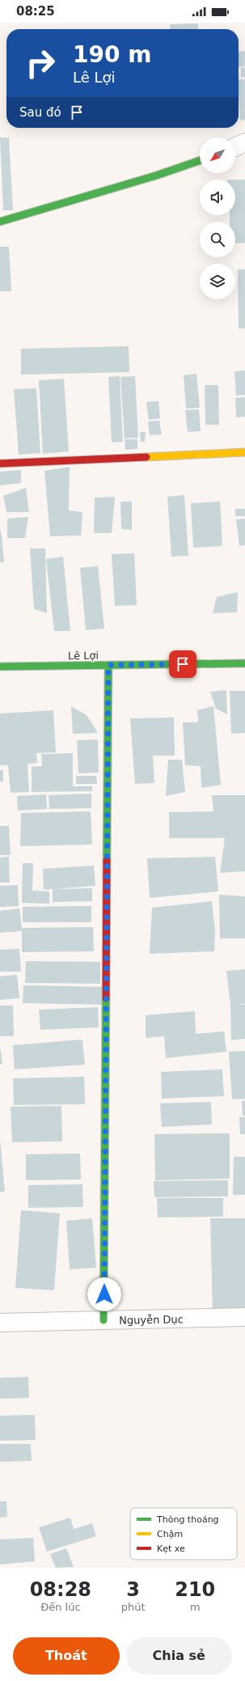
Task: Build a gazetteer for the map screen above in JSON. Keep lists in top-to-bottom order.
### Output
{
  "streets": {
    "street": ["Lê Lợi", "Nguyễn Dục"]
  },
  "legend": ["Thông thoáng", "Chậm", "Kẹt xe"],
  "north": "bottom left",
  "page": {
    "status": "08:25",
    "turn": ["190 m", "Lê Lợi"],
    "then": "Sau đó",
    "eta": [
      "08:28",
      "Đến lúc",
      "3",
      "phút",
      "210",
      "m"
    ],
    "buttons": ["Thoát", "Chia sẻ"]
  }
}
